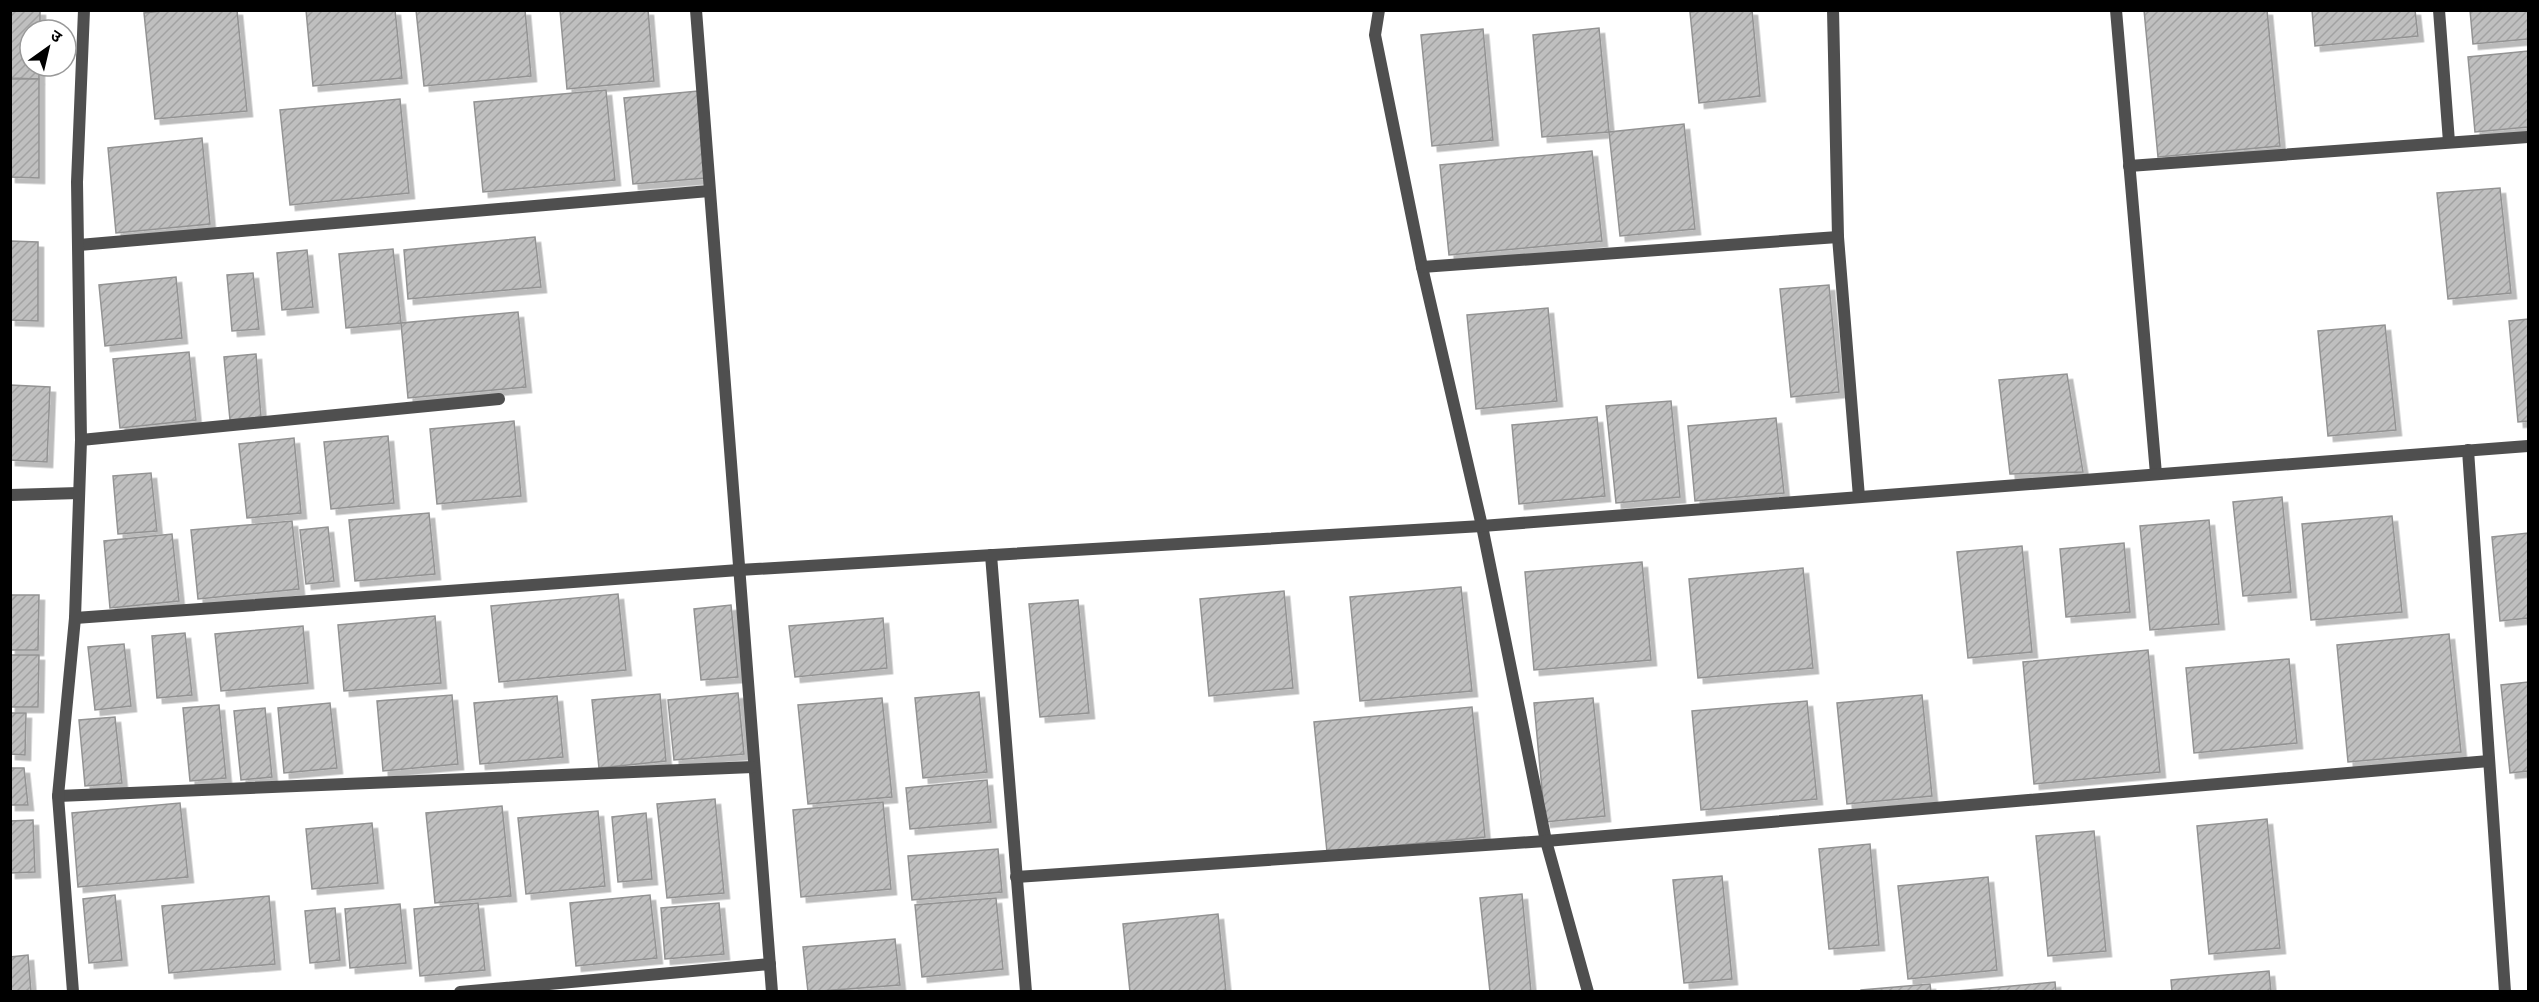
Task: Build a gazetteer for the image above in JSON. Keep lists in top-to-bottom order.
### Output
{
  "north": "top right"
}
